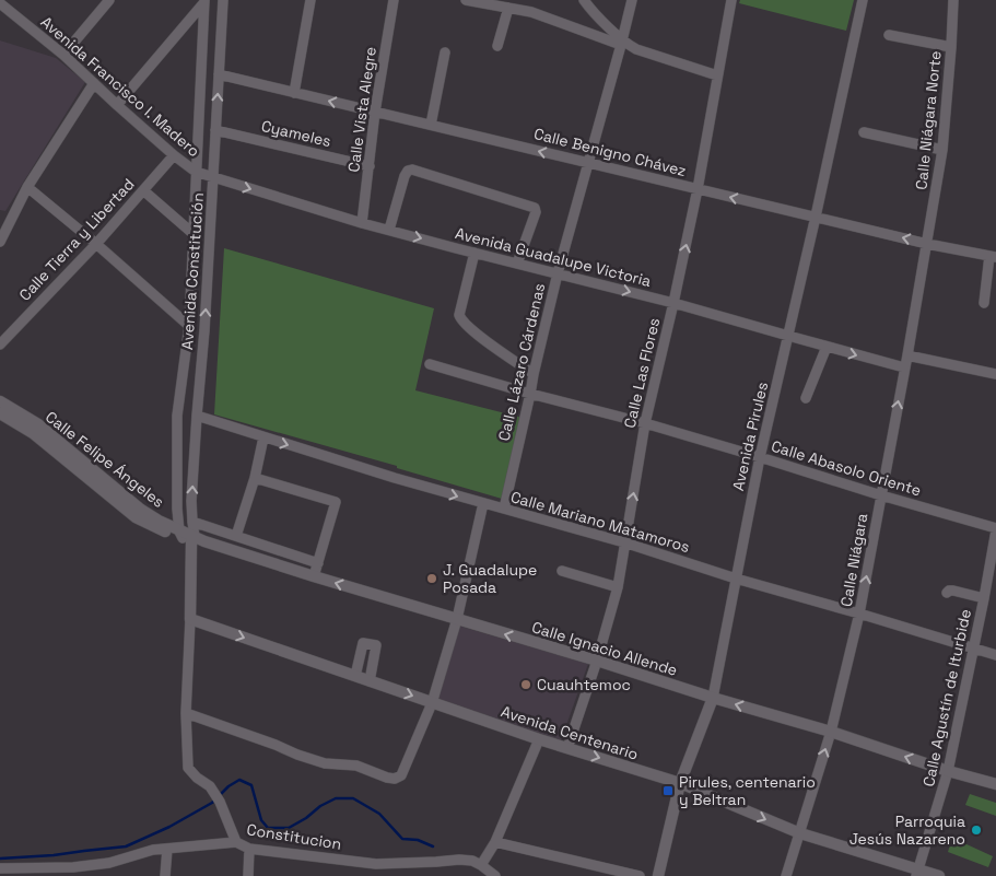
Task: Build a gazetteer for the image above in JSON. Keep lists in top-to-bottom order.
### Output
{
  "streets": {
    "street": [
      "Avenida Francisco I. Madero",
      "Calle Vista Alegre",
      "Calle Niágara Norte",
      "Cyameles",
      "Calle Benigno Chávez",
      "Calle Tierra y Libertad",
      "Avenida Guadalupe Victoria",
      "Avenida Constitución",
      "Calle Lázaro Cárdenas",
      "Calle Las Flores",
      "Avenida Pirules",
      "Calle Felipe Ángeles",
      "Calle Abasolo Oriente",
      "Calle Mariano Matamoros",
      "Calle Niágara",
      "Calle Ignacio Allende",
      "Calle Agustín de Iturbide",
      "Avenida Centenario",
      "Constitucion"
    ]
  },
  "crossings": [
    ["Avenida Francisco I. Madero", "Calle Tierra y Libertad"],
    ["Avenida Francisco I. Madero", "Avenida Guadalupe Victoria"],
    ["Avenida Francisco I. Madero", "Avenida Constitución"],
    ["Calle Vista Alegre", "Cyameles"],
    ["Calle Vista Alegre", "Calle Benigno Chávez"],
    ["Calle Vista Alegre", "Avenida Guadalupe Victoria"],
    ["Calle Niágara Norte", "Calle Benigno Chávez"],
    ["Calle Niágara Norte", "Calle Niágara"],
    ["Cyameles", "Avenida Constitución"],
    ["Calle Benigno Chávez", "Avenida Constitución"],
    ["Calle Benigno Chávez", "Calle Lázaro Cárdenas"],
    ["Calle Benigno Chávez", "Calle Las Flores"],
    ["Calle Benigno Chávez", "Avenida Pirules"],
    ["Calle Benigno Chávez", "Calle Niágara"],
    ["Avenida Guadalupe Victoria", "Avenida Constitución"],
    ["Avenida Guadalupe Victoria", "Calle Lázaro Cárdenas"],
    ["Avenida Guadalupe Victoria", "Calle Las Flores"],
    ["Avenida Guadalupe Victoria", "Avenida Pirules"],
    ["Avenida Guadalupe Victoria", "Calle Niágara"],
    ["Avenida Constitución", "Calle Felipe Ángeles"],
    ["Avenida Constitución", "Calle Mariano Matamoros"],
    ["Avenida Constitución", "Calle Ignacio Allende"],
    ["Avenida Constitución", "Constitucion"],
    ["Calle Lázaro Cárdenas", "Calle Abasolo Oriente"],
    ["Calle Lázaro Cárdenas", "Calle Mariano Matamoros"],
    ["Calle Las Flores", "Calle Abasolo Oriente"],
    ["Calle Las Flores", "Calle Mariano Matamoros"],
    ["Calle Las Flores", "Calle Ignacio Allende"],
    ["Calle Las Flores", "Avenida Centenario"],
    ["Avenida Pirules", "Calle Abasolo Oriente"],
    ["Avenida Pirules", "Calle Mariano Matamoros"],
    ["Avenida Pirules", "Calle Ignacio Allende"],
    ["Avenida Pirules", "Avenida Centenario"],
    ["Calle Felipe Ángeles", "Calle Ignacio Allende"],
    ["Calle Felipe Ángeles", "Constitucion"],
    ["Calle Abasolo Oriente", "Calle Niágara"],
    ["Calle Abasolo Oriente", "Calle Agustín de Iturbide"],
    ["Calle Mariano Matamoros", "Calle Niágara"],
    ["Calle Mariano Matamoros", "Calle Agustín de Iturbide"],
    ["Calle Niágara", "Calle Ignacio Allende"],
    ["Calle Niágara", "Avenida Centenario"],
    ["Calle Ignacio Allende", "Calle Agustín de Iturbide"],
    ["Calle Ignacio Allende", "Constitucion"],
    ["Calle Agustín de Iturbide", "Avenida Centenario"],
    ["Avenida Centenario", "Constitucion"]
  ],
  "one_way": [
    "Calle Benigno Chávez",
    "Avenida Guadalupe Victoria",
    "Calle Niágara",
    "Calle Ignacio Allende",
    "Avenida Centenario"
  ],
  "places": {
    "other": ["J. Guadalupe Posada", "Cuauhtemoc", "Parroquia Jesús Nazareno"],
    "transit": ["Pirules, centenario y Beltran"]
  }
}
